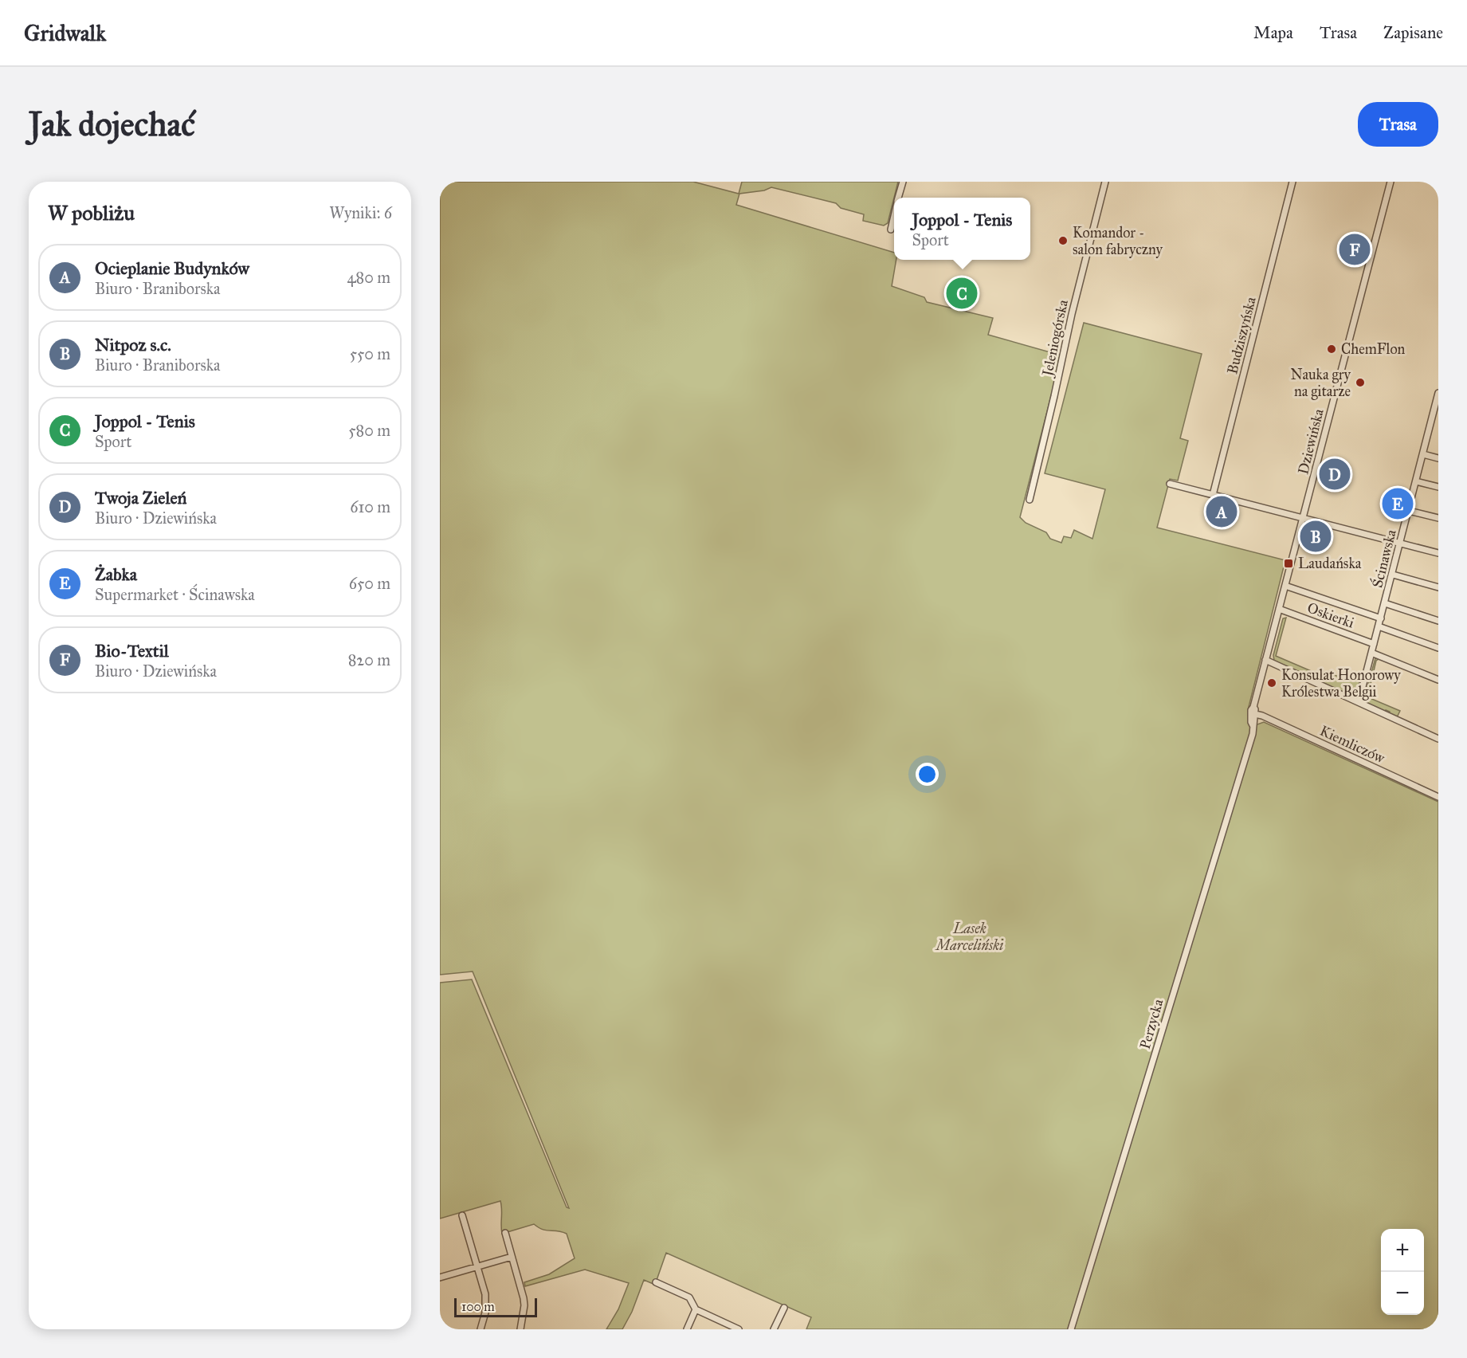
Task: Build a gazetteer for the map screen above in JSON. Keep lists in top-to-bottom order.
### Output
{
  "streets": {
    "street": [
      "Budziszyńska",
      "Jeleniogórska",
      "Dziewińska",
      "Ścinawska",
      "Oskierki",
      "Kiemliczów",
      "Perzycka"
    ]
  },
  "crossings": [
    ["Dziewińska", "Oskierki"],
    ["Dziewińska", "Kiemliczów"],
    ["Dziewińska", "Perzycka"],
    ["Ścinawska", "Oskierki"]
  ],
  "parks": ["Lasek Marceliński"],
  "places": {
    "other": [
      "Komandor - salon fabryczny",
      "ChemFlon",
      "Nauka gry na gitarze",
      "Konsulat Honorowy Królestwa Belgii"
    ],
    "transit": ["Laudańska"]
  },
  "scale_bar": "100 m",
  "page": {
    "header": "Gridwalk",
    "nav": ["Mapa", "Trasa", "Zapisane"],
    "buttons": "Trasa",
    "title": "Jak dojechać",
    "heading": ["W pobliżu", "Wyniki: 6"],
    "popup": ["Joppol - Tenis", "Sport"],
    "pins": [
      "F",
      "C",
      "D",
      "E",
      "A",
      "B"
    ],
    "list": [
      {
        "mark": "A",
        "name": "Ocieplanie Budynków",
        "note": "Biuro · Braniborska",
        "value": "480 m"
      },
      {
        "mark": "B",
        "name": "Nitpoz s.c.",
        "note": "Biuro · Braniborska",
        "value": "550 m"
      },
      {
        "mark": "C",
        "name": "Joppol - Tenis",
        "note": "Sport",
        "value": "580 m"
      },
      {
        "mark": "D",
        "name": "Twoja Zieleń",
        "note": "Biuro · Dziewińska",
        "value": "610 m"
      },
      {
        "mark": "E",
        "name": "Żabka",
        "note": "Supermarket · Ścinawska",
        "value": "650 m"
      },
      {
        "mark": "F",
        "name": "Bio-Textil",
        "note": "Biuro · Dziewińska",
        "value": "820 m"
      }
    ],
    "map_buttons": ["+", "−"],
    "scale": "100 m"
  }
}
